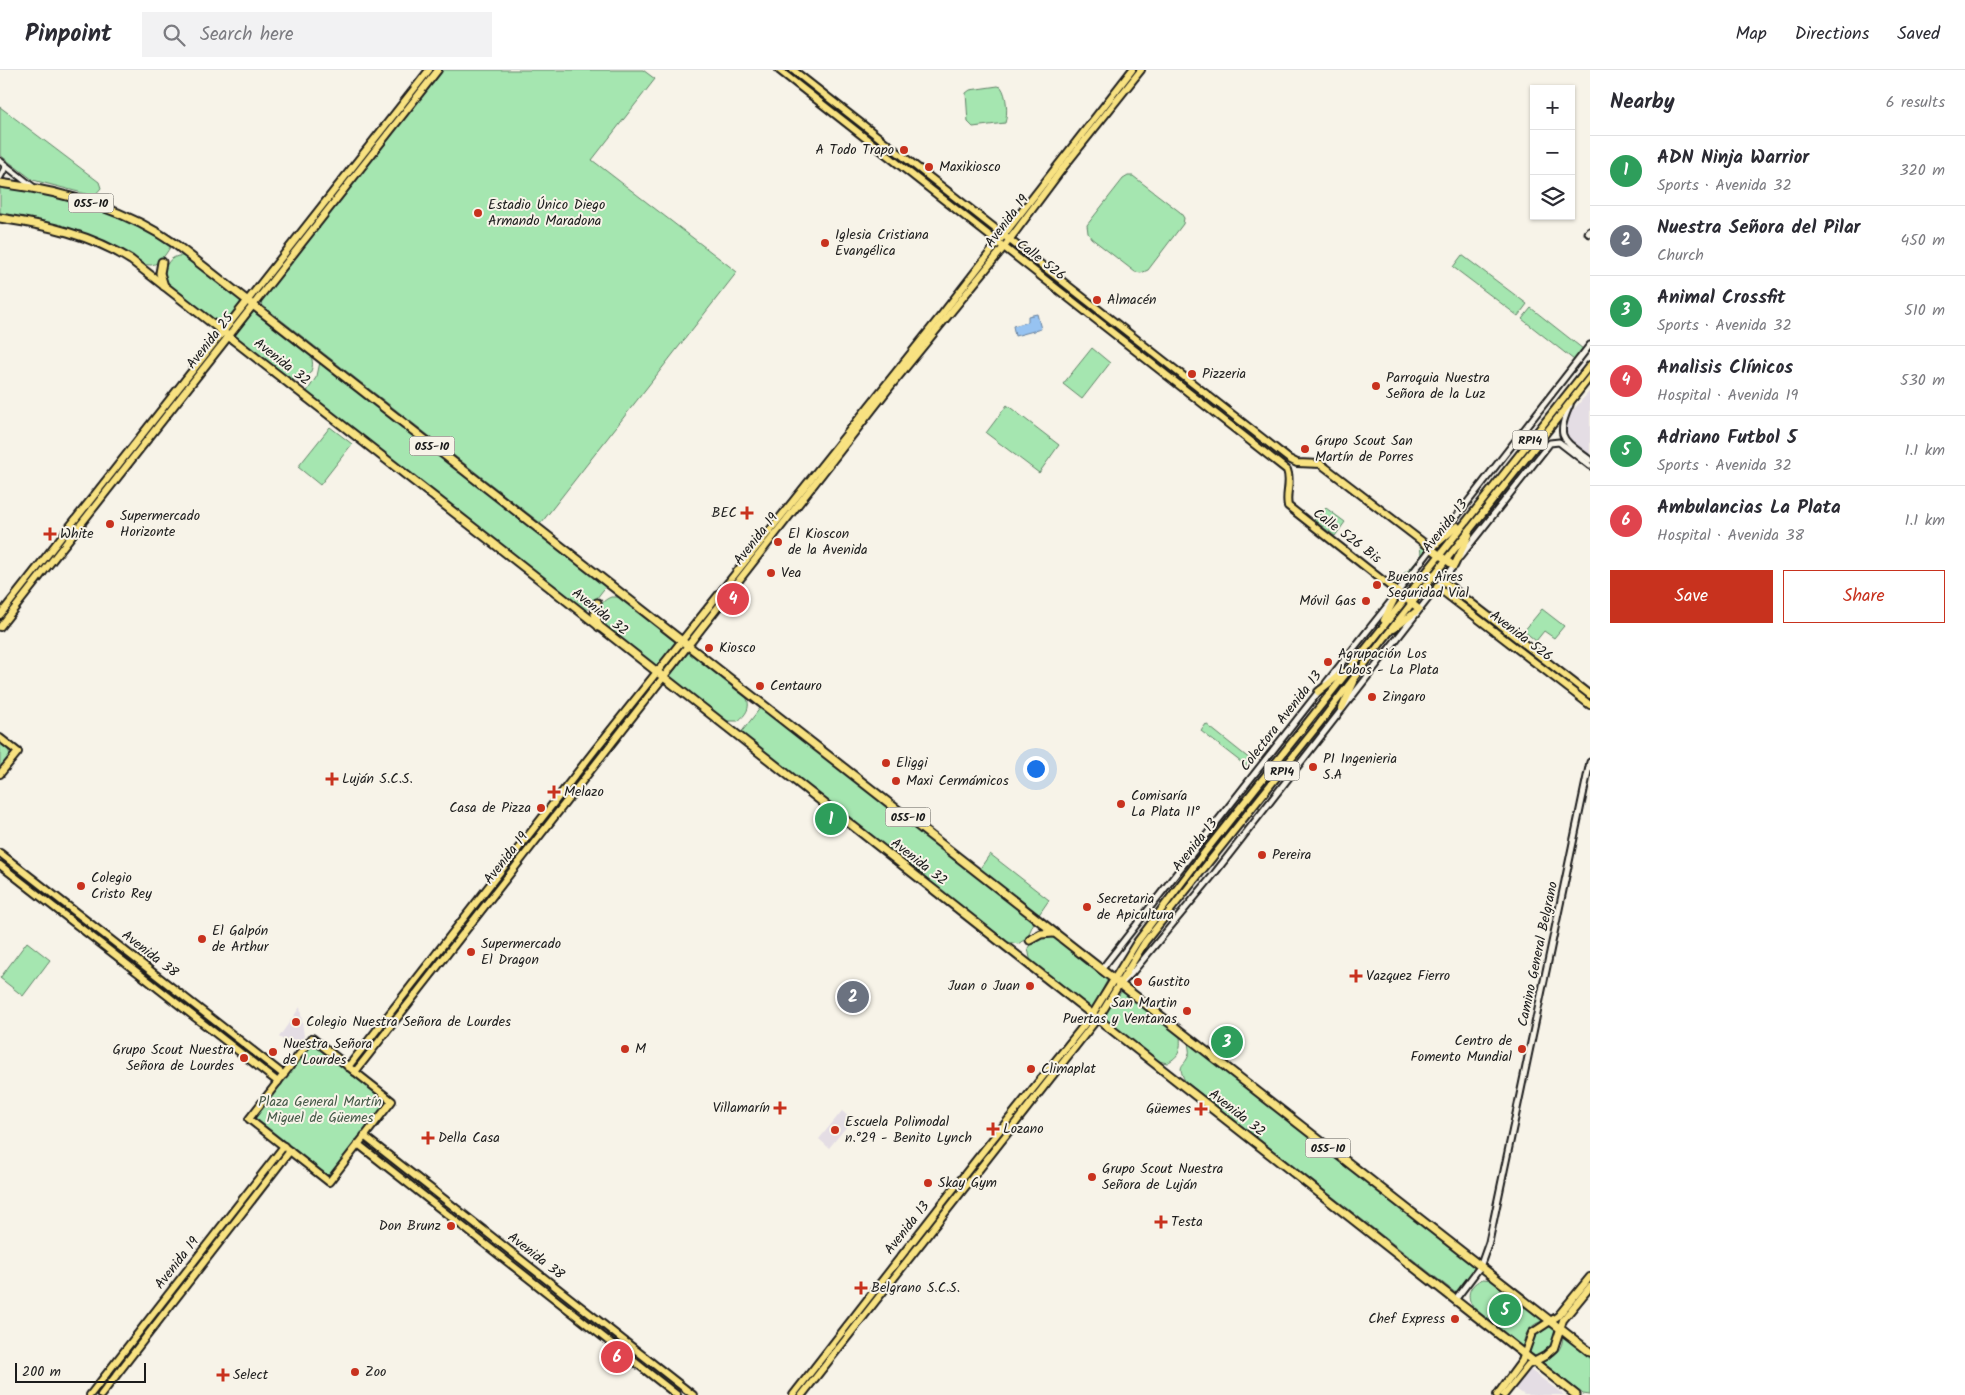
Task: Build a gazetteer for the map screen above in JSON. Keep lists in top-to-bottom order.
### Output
{
  "streets": {
    "highway": ["055-10", "Avenida 32"],
    "main road": [
      "Avenida 19",
      "Calle 526",
      "Avenida 25",
      "RP14",
      "Avenida 13",
      "Calle 526 Bis",
      "Avenida 526",
      "Avenida 38"
    ],
    "street": ["Colectora Avenida 13", "Camino General Belgrano"]
  },
  "crossings": [
    ["055-10", "Avenida 32"],
    ["Avenida 19", "Calle 526"],
    ["Avenida 19", "Avenida 32"],
    ["Calle 526", "Calle 526 Bis"],
    ["Calle 526", "Colectora Avenida 13"],
    ["Avenida 25", "Avenida 32"],
    ["Avenida 32", "Avenida 13"],
    ["Avenida 32", "Colectora Avenida 13"],
    ["Avenida 32", "Camino General Belgrano"],
    ["Avenida 13", "Calle 526 Bis"],
    ["Calle 526 Bis", "Colectora Avenida 13"]
  ],
  "parks": ["Plaza General Martín Miguel de Güemes"],
  "places": {
    "other": [
      "A Todo Trapo",
      "Maxikiosco",
      "Estadio Único Diego Armando Maradona",
      "Iglesia Cristiana Evangélica",
      "Almacén",
      "Pizzeria",
      "Parroquia Nuestra Señora de la Luz",
      "Grupo Scout San Martín de Porres",
      "Supermercado Horizonte",
      "El Kioscon de la Avenida",
      "Vea",
      "Buenos Aires Seguridad Vial",
      "Móvil Gas",
      "Kiosco",
      "Agrupación Los Lobos - La Plata",
      "Centauro",
      "Zingaro",
      "Eliggi",
      "P1 Ingenieria S.A",
      "Maxi Cermámicos",
      "Comisaría La Plata 11°",
      "Casa de Pizza",
      "Pereira",
      "Colegio Cristo Rey",
      "Secretaria de Apicultura",
      "El Galpón de Arthur",
      "Supermercado El Dragon",
      "Gustito",
      "Juan o Juan",
      "San Martin Puertas y Ventanas",
      "Colegio Nuestra Señora de Lourdes",
      "M",
      "Centro de Fomento Mundial",
      "Nuestra Señora de Lourdes",
      "Grupo Scout Nuestra Señora de Lourdes",
      "Climaplat",
      "Escuela Polimodal n.°29 - Benito Lynch",
      "Grupo Scout Nuestra Señora de Luján",
      "Skay Gym",
      "Don Brunz",
      "Chef Express",
      "Zoo"
    ],
    "health": [
      "BEC",
      "White",
      "Luján S.C.S.",
      "Melazo",
      "Vazquez Fierro",
      "Villamarín",
      "Güemes",
      "Lozano",
      "Della Casa",
      "Testa",
      "Belgrano S.C.S.",
      "Select"
    ]
  },
  "scale_bar": "200 m",
  "page": {
    "header": "Pinpoint",
    "search": "Search here",
    "nav": ["Map", "Directions", "Saved"],
    "heading": ["Nearby", "6 results"],
    "map_buttons": ["+", "−"],
    "list": [
      {
        "mark": "1",
        "name": "ADN Ninja Warrior",
        "note": "Sports · Avenida 32",
        "value": "320 m"
      },
      {
        "mark": "2",
        "name": "Nuestra Señora del Pilar",
        "note": "Church",
        "value": "450 m"
      },
      {
        "mark": "3",
        "name": "Animal Crossfit",
        "note": "Sports · Avenida 32",
        "value": "510 m"
      },
      {
        "mark": "4",
        "name": "Analisis Clínicos",
        "note": "Hospital · Avenida 19",
        "value": "530 m"
      },
      {
        "mark": "5",
        "name": "Adriano Futbol 5",
        "note": "Sports · Avenida 32",
        "value": "1.1 km"
      },
      {
        "mark": "6",
        "name": "Ambulancias La Plata",
        "note": "Hospital · Avenida 38",
        "value": "1.1 km"
      }
    ],
    "buttons": ["Save", "Share"],
    "pins": [
      "4",
      "1",
      "2",
      "3",
      "5",
      "6"
    ],
    "scale": "200 m"
  }
}
